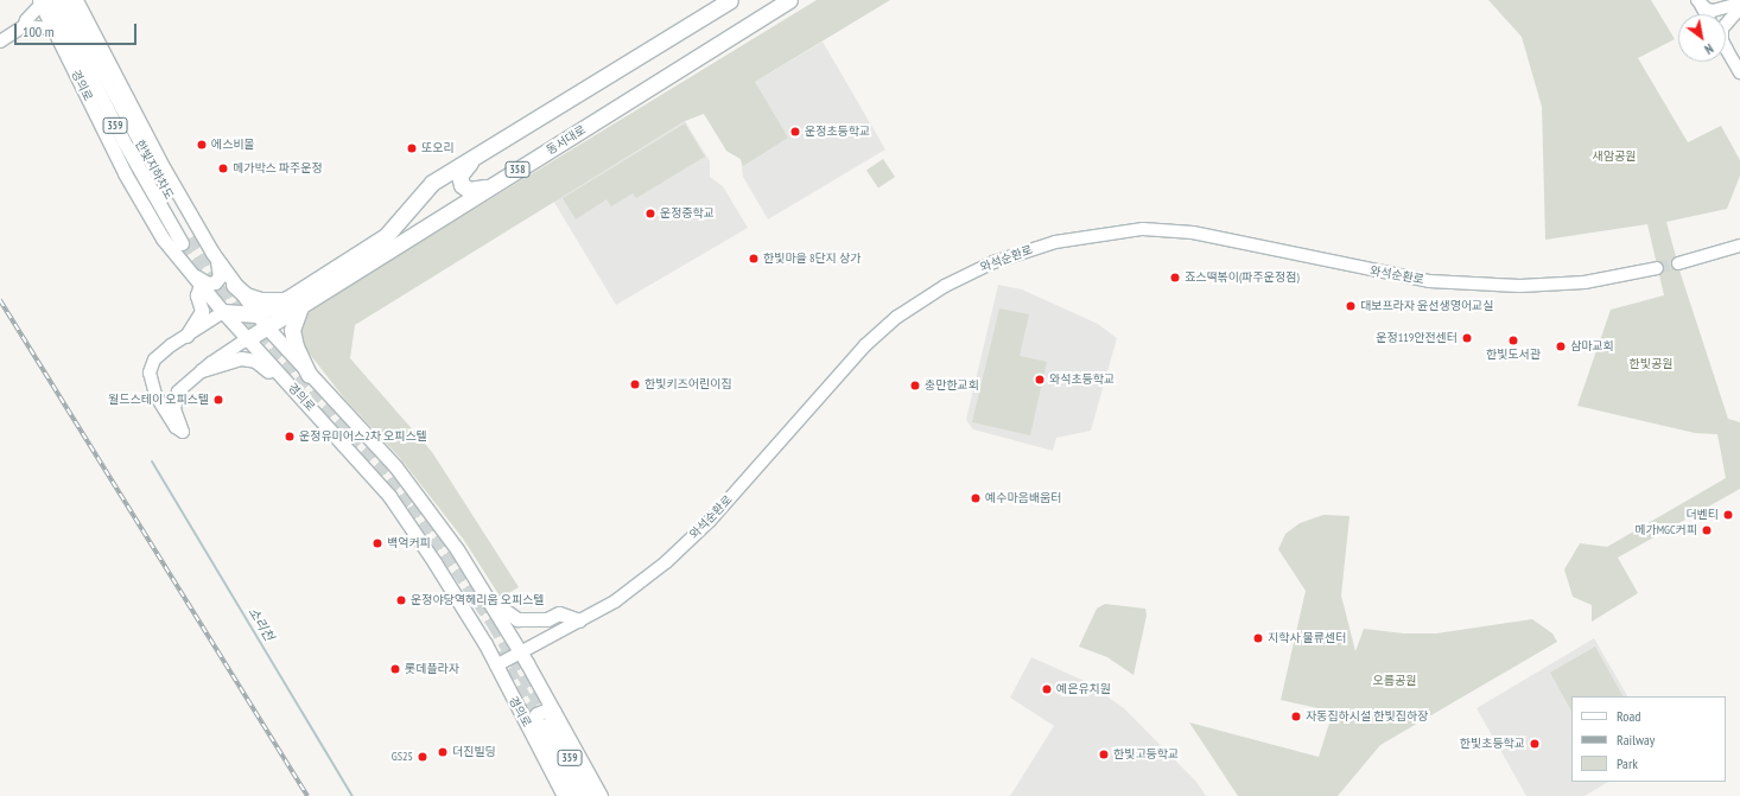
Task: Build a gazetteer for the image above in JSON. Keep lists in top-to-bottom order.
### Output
{
  "streets": {
    "highway": ["동서대로", "358"],
    "main road": ["경의로", "359", "한빛지하차도"],
    "street": ["와석순환로"]
  },
  "crossings": [
    ["경의로", "동서대로"],
    ["경의로", "한빛지하차도"],
    ["경의로", "와석순환로"]
  ],
  "water": ["소리천"],
  "parks": ["새암공원", "한빛공원", "오름공원"],
  "places": [
    "운정초등학교",
    "에스비몰",
    "또오리",
    "메가박스 파주운정",
    "운정중학교",
    "한빛마을 8단지 상가",
    "죠스떡볶이(파주운정점)",
    "대보프라자 윤선생영어교실",
    "운정119안전센터",
    "한빛도서관",
    "삼마교회",
    "와석초등학교",
    "한빛키즈어린이집",
    "충만한교회",
    "월드스테이 오피스텔",
    "운정유미어스2차 오피스텔",
    "예수마음배움터",
    "더벤티",
    "메가MGC커피",
    "백억커피",
    "운정야당역헤리움 오피스텔",
    "지학사 물류센터",
    "롯데플라자",
    "예은유치원",
    "자동집하시설 한빛집하장",
    "한빛초등학교",
    "더진빌딩",
    "한빛고등학교",
    "GS25"
  ],
  "legend": ["Road", "Railway", "Park"],
  "scale_bar": "100 m",
  "north": "bottom right"
}
